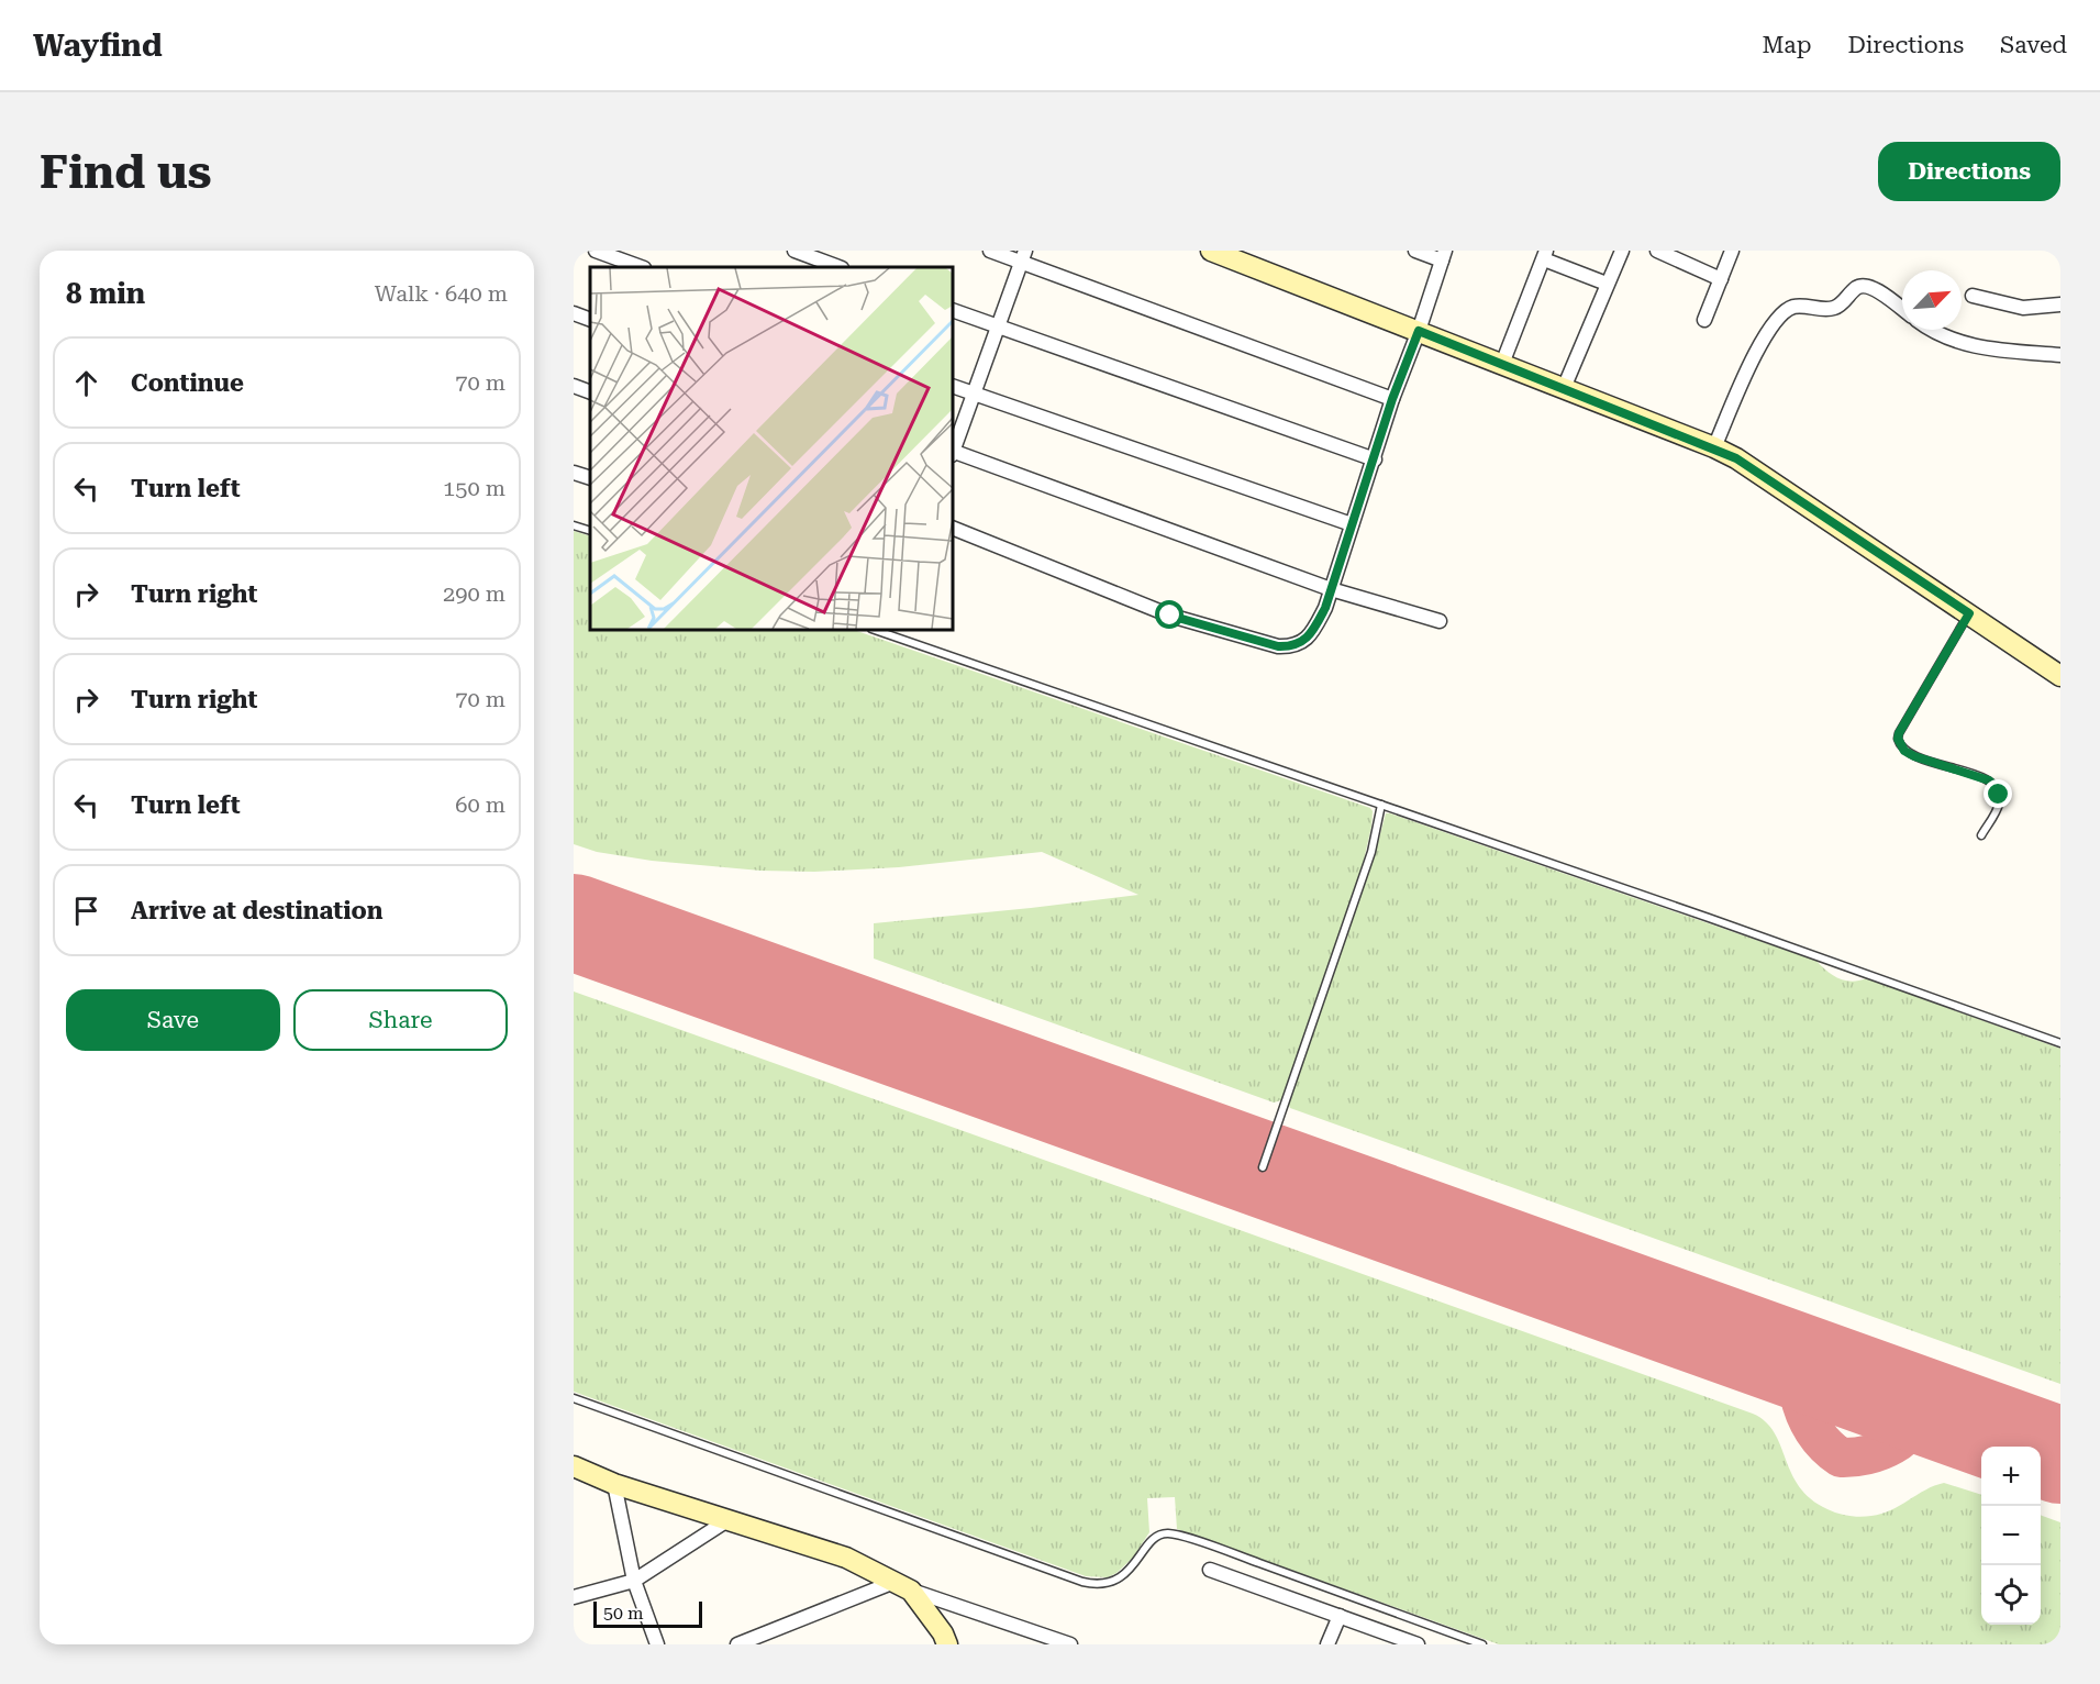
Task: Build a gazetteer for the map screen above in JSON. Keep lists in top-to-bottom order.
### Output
{
  "scale_bar": "50 m",
  "north": "top right",
  "page": {
    "header": "Wayfind",
    "nav": ["Map", "Directions", "Saved"],
    "buttons": [
      "Directions",
      ["Save", "Share"]
    ],
    "title": "Find us",
    "heading": ["8 min", "Walk · 640 m"],
    "list": [
      ["Continue", "70 m"],
      ["Turn left", "150 m"],
      ["Turn right", "290 m"],
      ["Turn right", "70 m"],
      ["Turn left", "60 m"],
      "Arrive at destination"
    ],
    "map_buttons": ["+", "−"],
    "scale": "50 m"
  }
}
